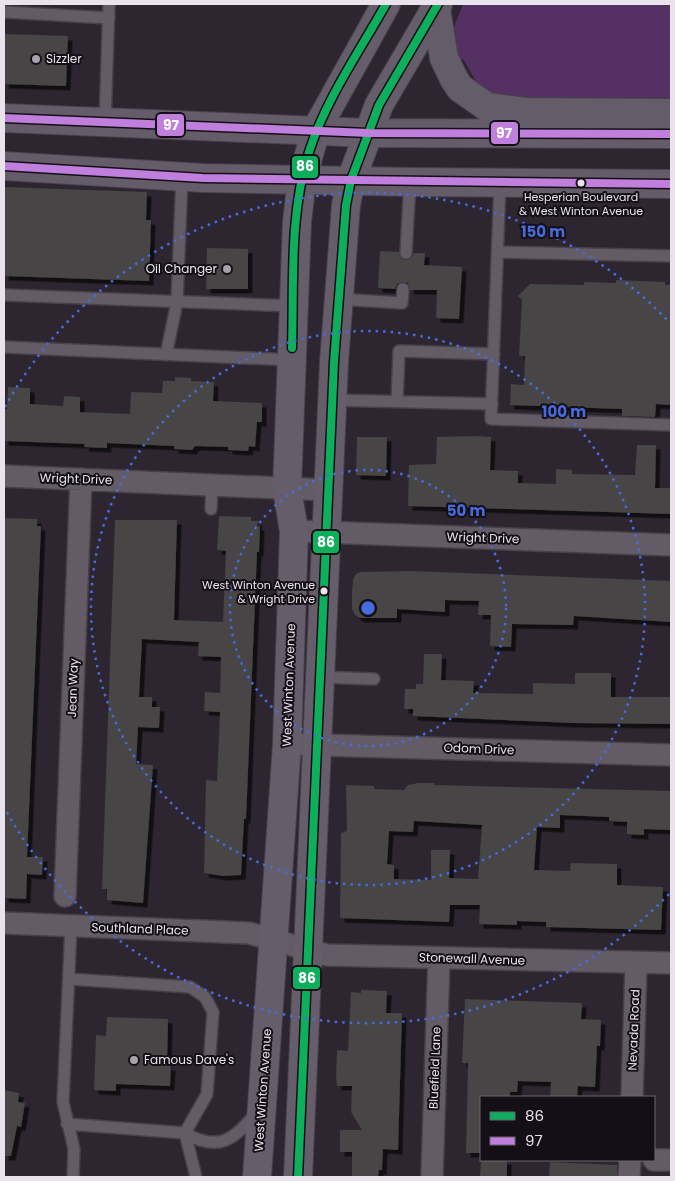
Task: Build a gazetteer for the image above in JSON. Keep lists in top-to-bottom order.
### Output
{
  "streets": {
    "main road": ["West Winton Avenue"],
    "street": [
      "Wright Drive",
      "Jean Way",
      "Odom Drive",
      "Southland Place",
      "Stonewall Avenue",
      "Nevada Road",
      "Bluefield Lane"
    ]
  },
  "crossings": [
    ["Wright Drive", "West Winton Avenue"],
    ["Wright Drive", "Jean Way"],
    ["West Winton Avenue", "Odom Drive"],
    ["West Winton Avenue", "Southland Place"],
    ["West Winton Avenue", "Stonewall Avenue"],
    ["Southland Place", "Stonewall Avenue"],
    ["Stonewall Avenue", "Nevada Road"],
    ["Stonewall Avenue", "Bluefield Lane"]
  ],
  "places": [
    "Sizzler",
    "Hesperian Boulevard & West Winton Avenue",
    "Oil Changer",
    "West Winton Avenue & Wright Drive",
    "Famous Dave's"
  ],
  "lines": ["transit line 86", "transit line 97"],
  "legend": ["86", "97"],
  "rings": ["150 m", "100 m", "50 m"]
}
